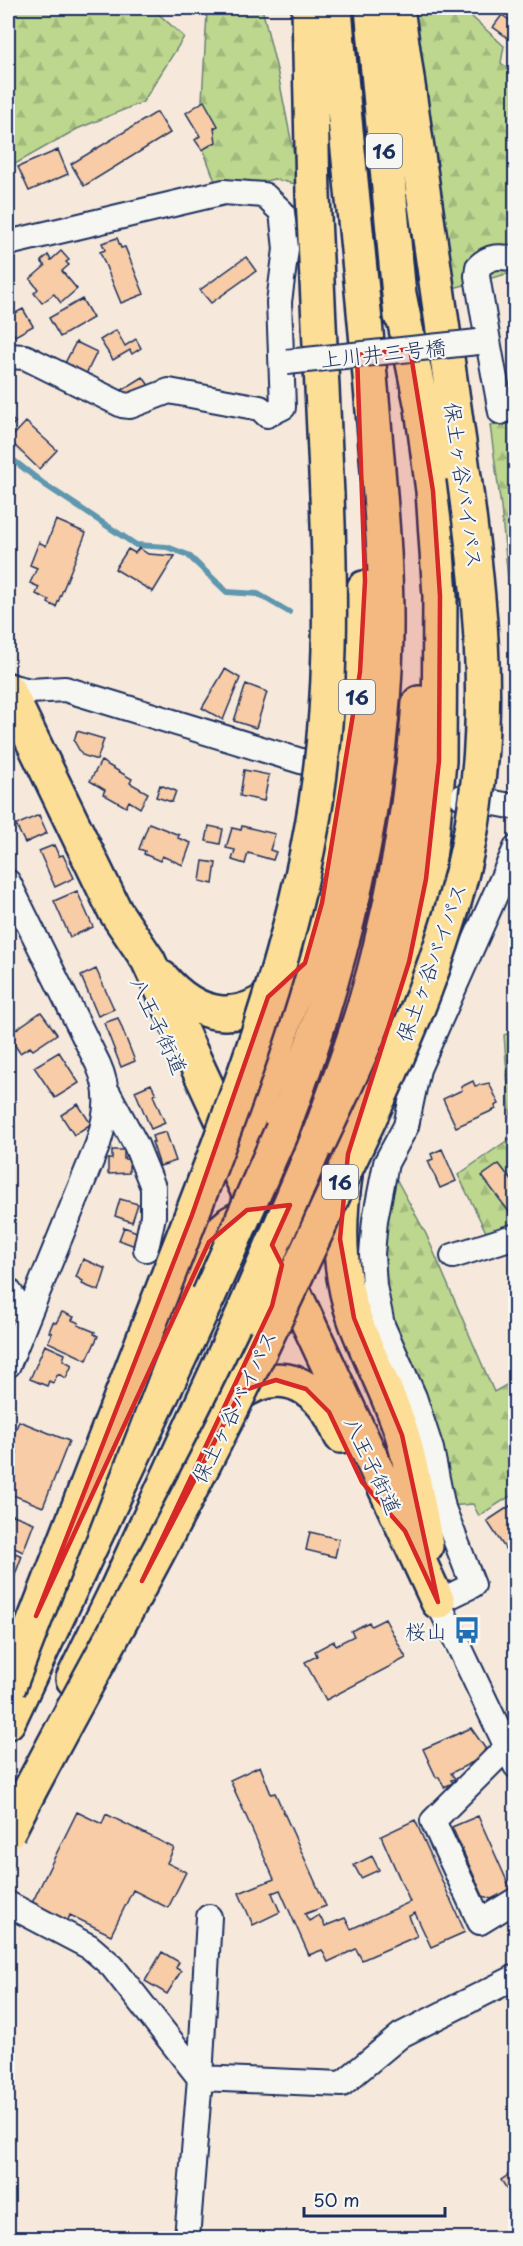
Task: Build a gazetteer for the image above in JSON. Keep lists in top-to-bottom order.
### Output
{
  "streets": {
    "highway": ["16", "保土ヶ谷バイパス", "八王子街道"],
    "street": ["上川井三号橋"]
  },
  "crossings": [
    ["16", "八王子街道"]
  ],
  "places": {
    "bus stop": ["桜山"]
  },
  "scale_bar": "50 m"
}
